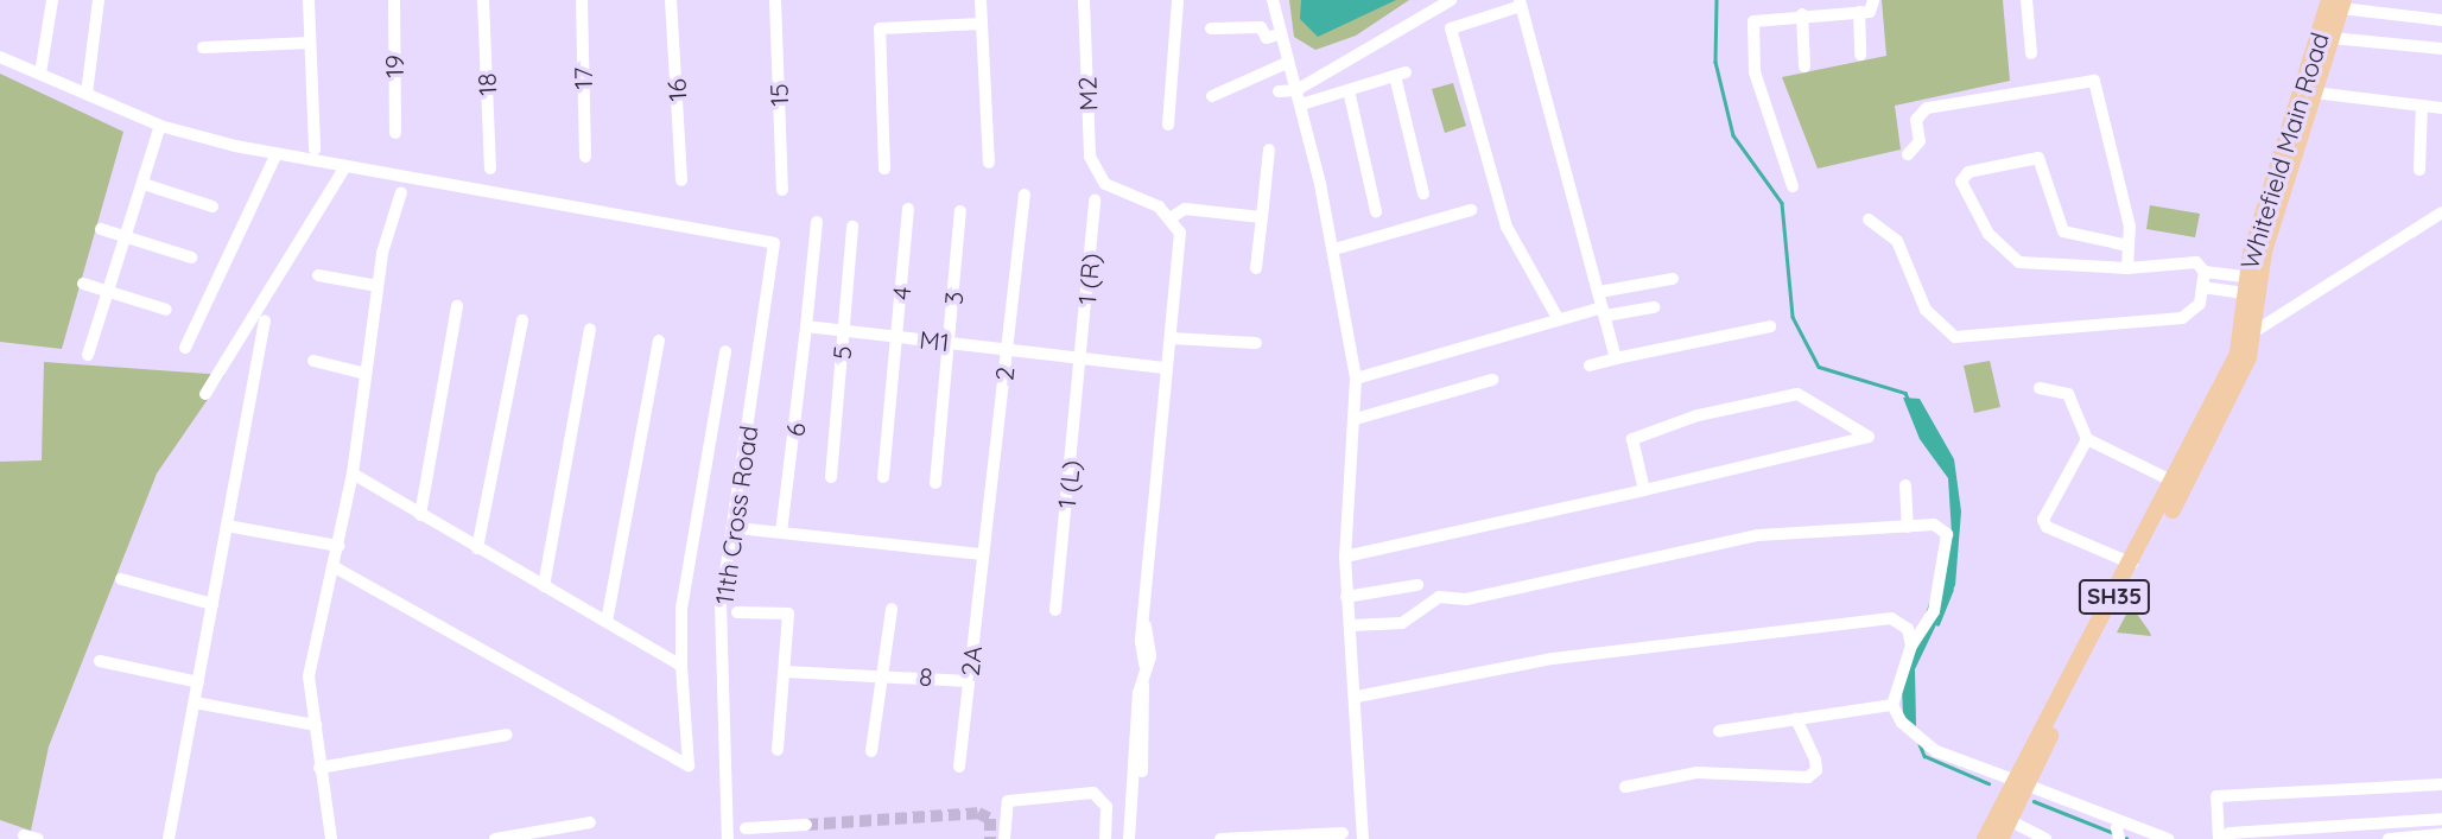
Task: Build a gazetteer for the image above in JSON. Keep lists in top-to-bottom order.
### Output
{
  "streets": {
    "main road": ["Whitefield Main Road", "SH35"],
    "street": [
      "19",
      "17",
      "18",
      "16",
      "M2",
      "15",
      "1 (R)",
      "4",
      "3",
      "M1",
      "5",
      "2",
      "6",
      "1 (L)",
      "11th Cross Road",
      "2A",
      "8"
    ]
  },
  "crossings": [
    ["1 (R)", "M1"],
    ["1 (R)", "1 (L)"],
    ["4", "M1"],
    ["3", "M1"],
    ["M1", "5"],
    ["M1", "2"],
    ["M1", "6"],
    ["M1", "1 (L)"],
    ["2", "2A"],
    ["2A", "8"]
  ]
}
